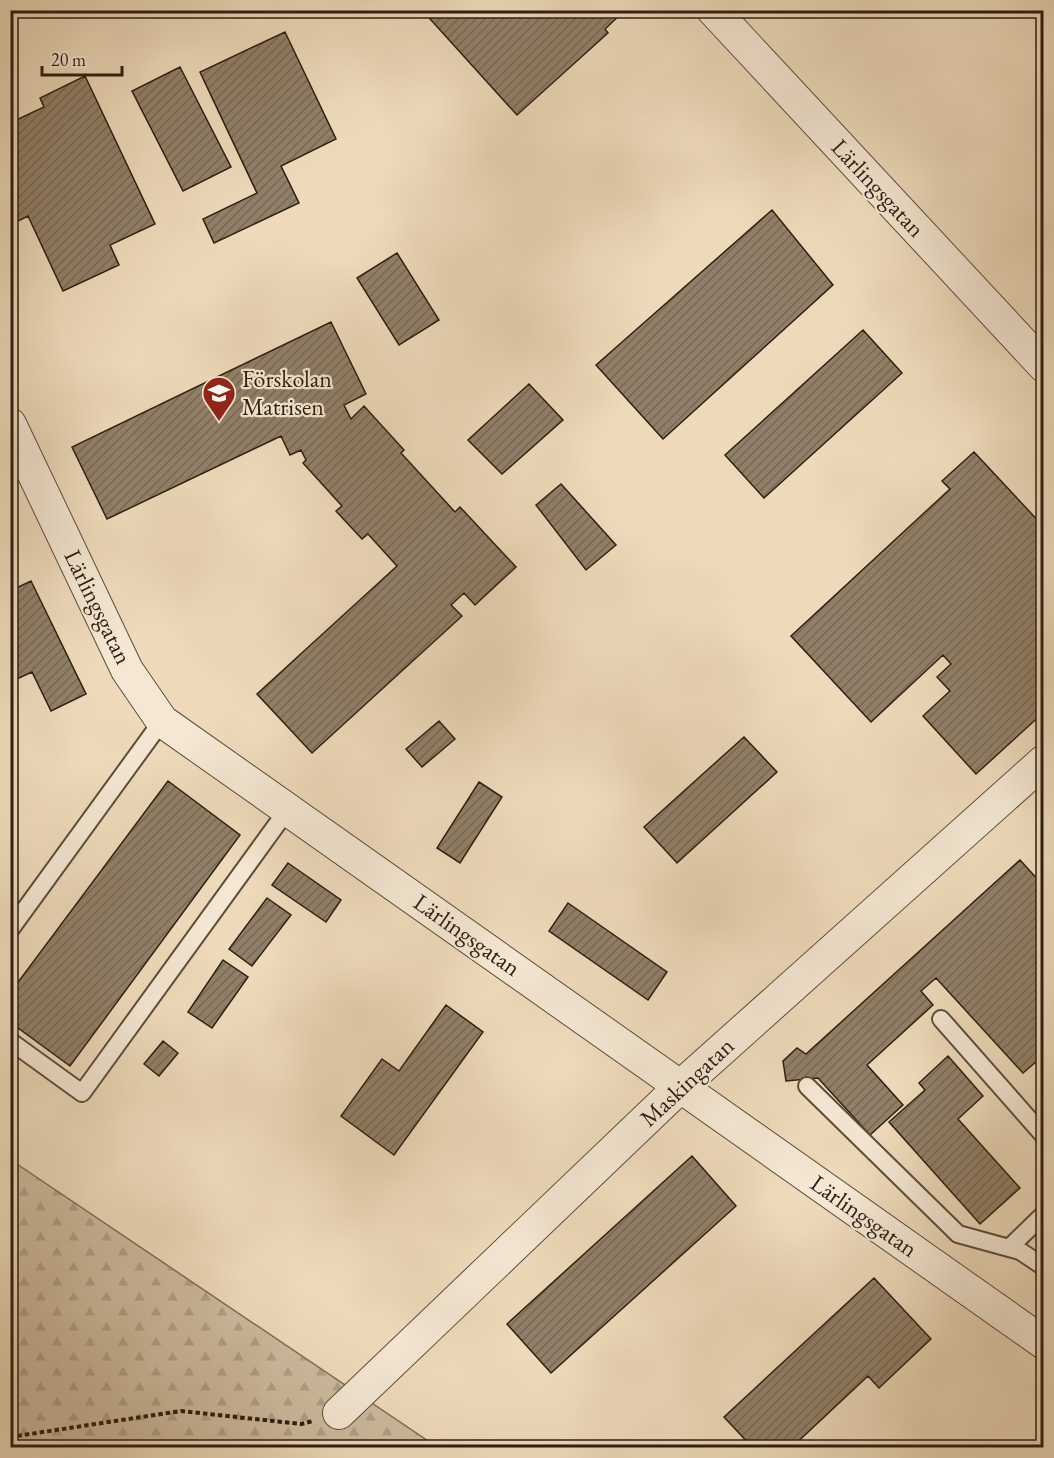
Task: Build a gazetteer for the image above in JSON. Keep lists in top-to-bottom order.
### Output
{
  "streets": {
    "street": ["Lärlingsgatan", "Maskingatan"]
  },
  "crossings": [
    ["Lärlingsgatan", "Maskingatan"]
  ],
  "places": {
    "school or university": ["Förskolan Matrisen"]
  },
  "scale_bar": "20 m"
}
